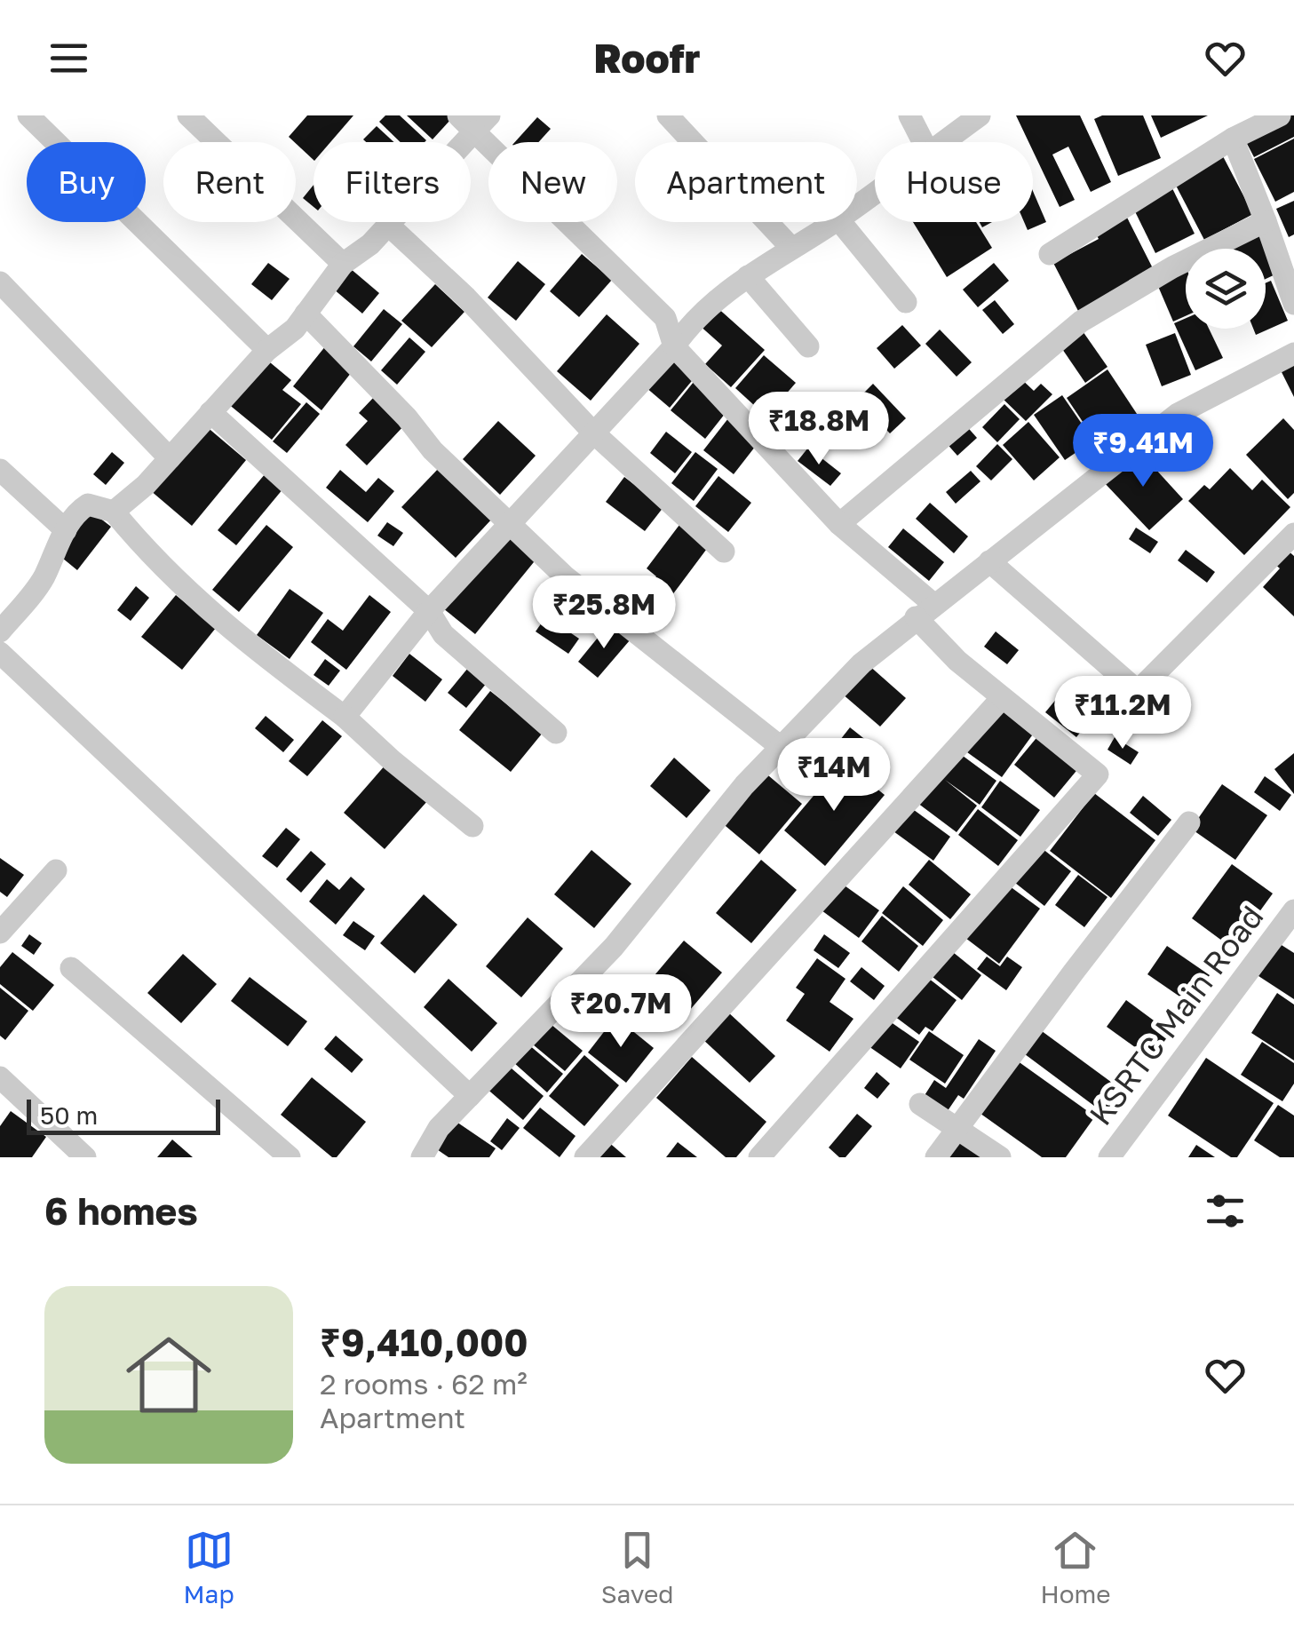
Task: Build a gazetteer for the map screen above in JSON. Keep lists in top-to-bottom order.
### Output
{
  "streets": {
    "street": ["KSRTC Main Road"]
  },
  "scale_bar": "50 m",
  "page": {
    "header": "Roofr",
    "chip": [
      "Buy",
      "Rent",
      "Filters",
      "New",
      "Apartment",
      "House"
    ],
    "price": [
      "₹18.8M",
      "₹9.41M",
      "₹25.8M",
      "₹11.2M",
      "₹14M",
      "₹20.7M"
    ],
    "scale": "50 m",
    "heading": "6 homes",
    "list": [
      {
        "name": "₹9,410,000",
        "note": "2 rooms · 62 m² · Apartment"
      }
    ],
    "tabs": ["Map", "Saved", "Home"]
  }
}
